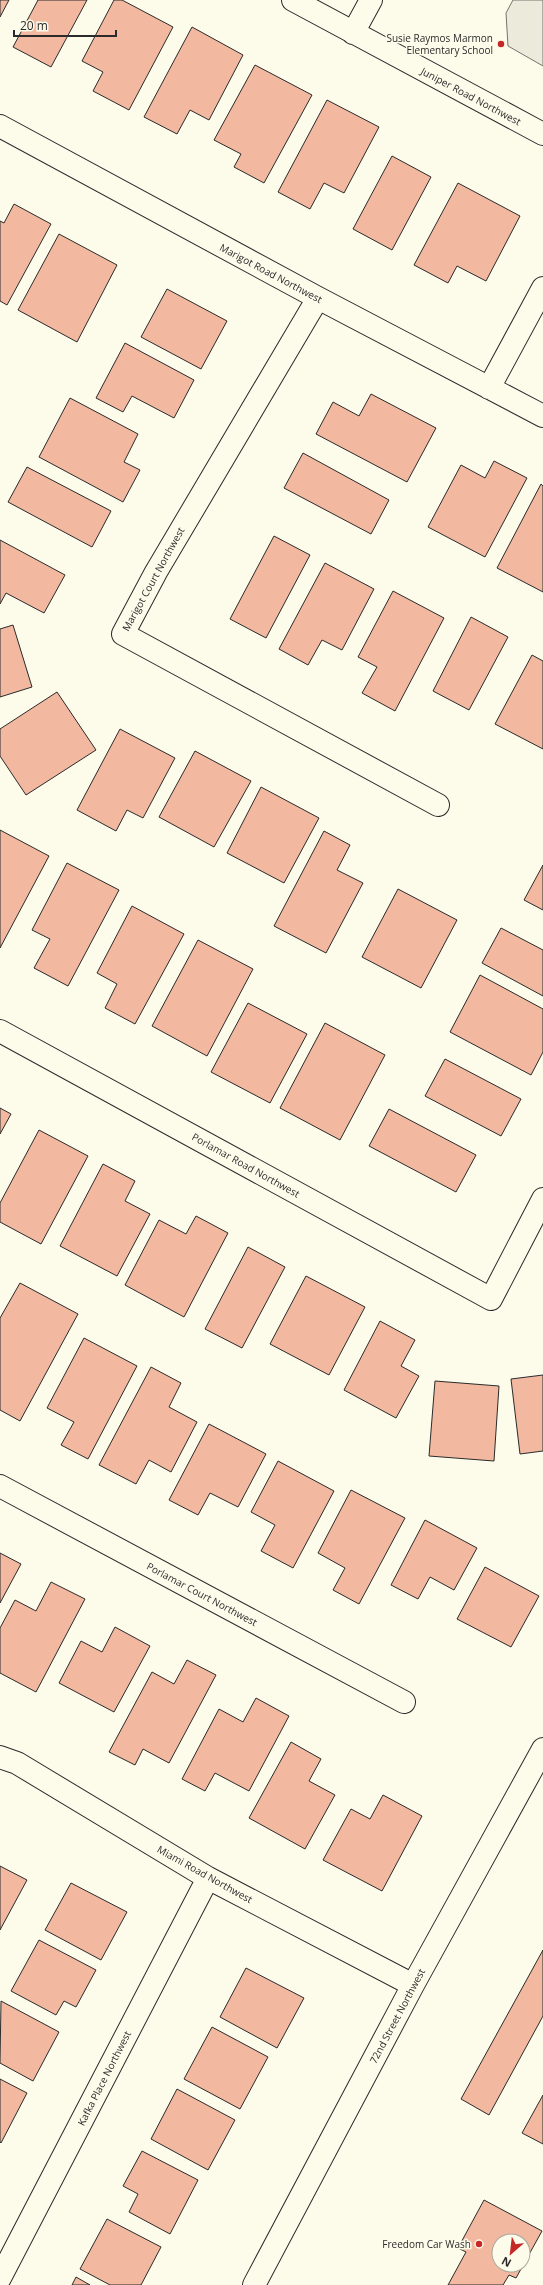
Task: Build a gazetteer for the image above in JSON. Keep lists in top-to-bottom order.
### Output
{
  "streets": {
    "street": [
      "Juniper Road Northwest",
      "Marigot Road Northwest",
      "Marigot Court Northwest",
      "Porlamar Road Northwest",
      "Porlamar Court Northwest",
      "Miami Road Northwest",
      "72nd Street Northwest",
      "Kafka Place Northwest"
    ]
  },
  "crossings": [
    ["Marigot Road Northwest", "Marigot Court Northwest"],
    ["Miami Road Northwest", "72nd Street Northwest"],
    ["Miami Road Northwest", "Kafka Place Northwest"]
  ],
  "places": ["Susie Raymos Marmon Elementary School", "Freedom Car Wash"],
  "scale_bar": "20 m",
  "north": "bottom left"
}
